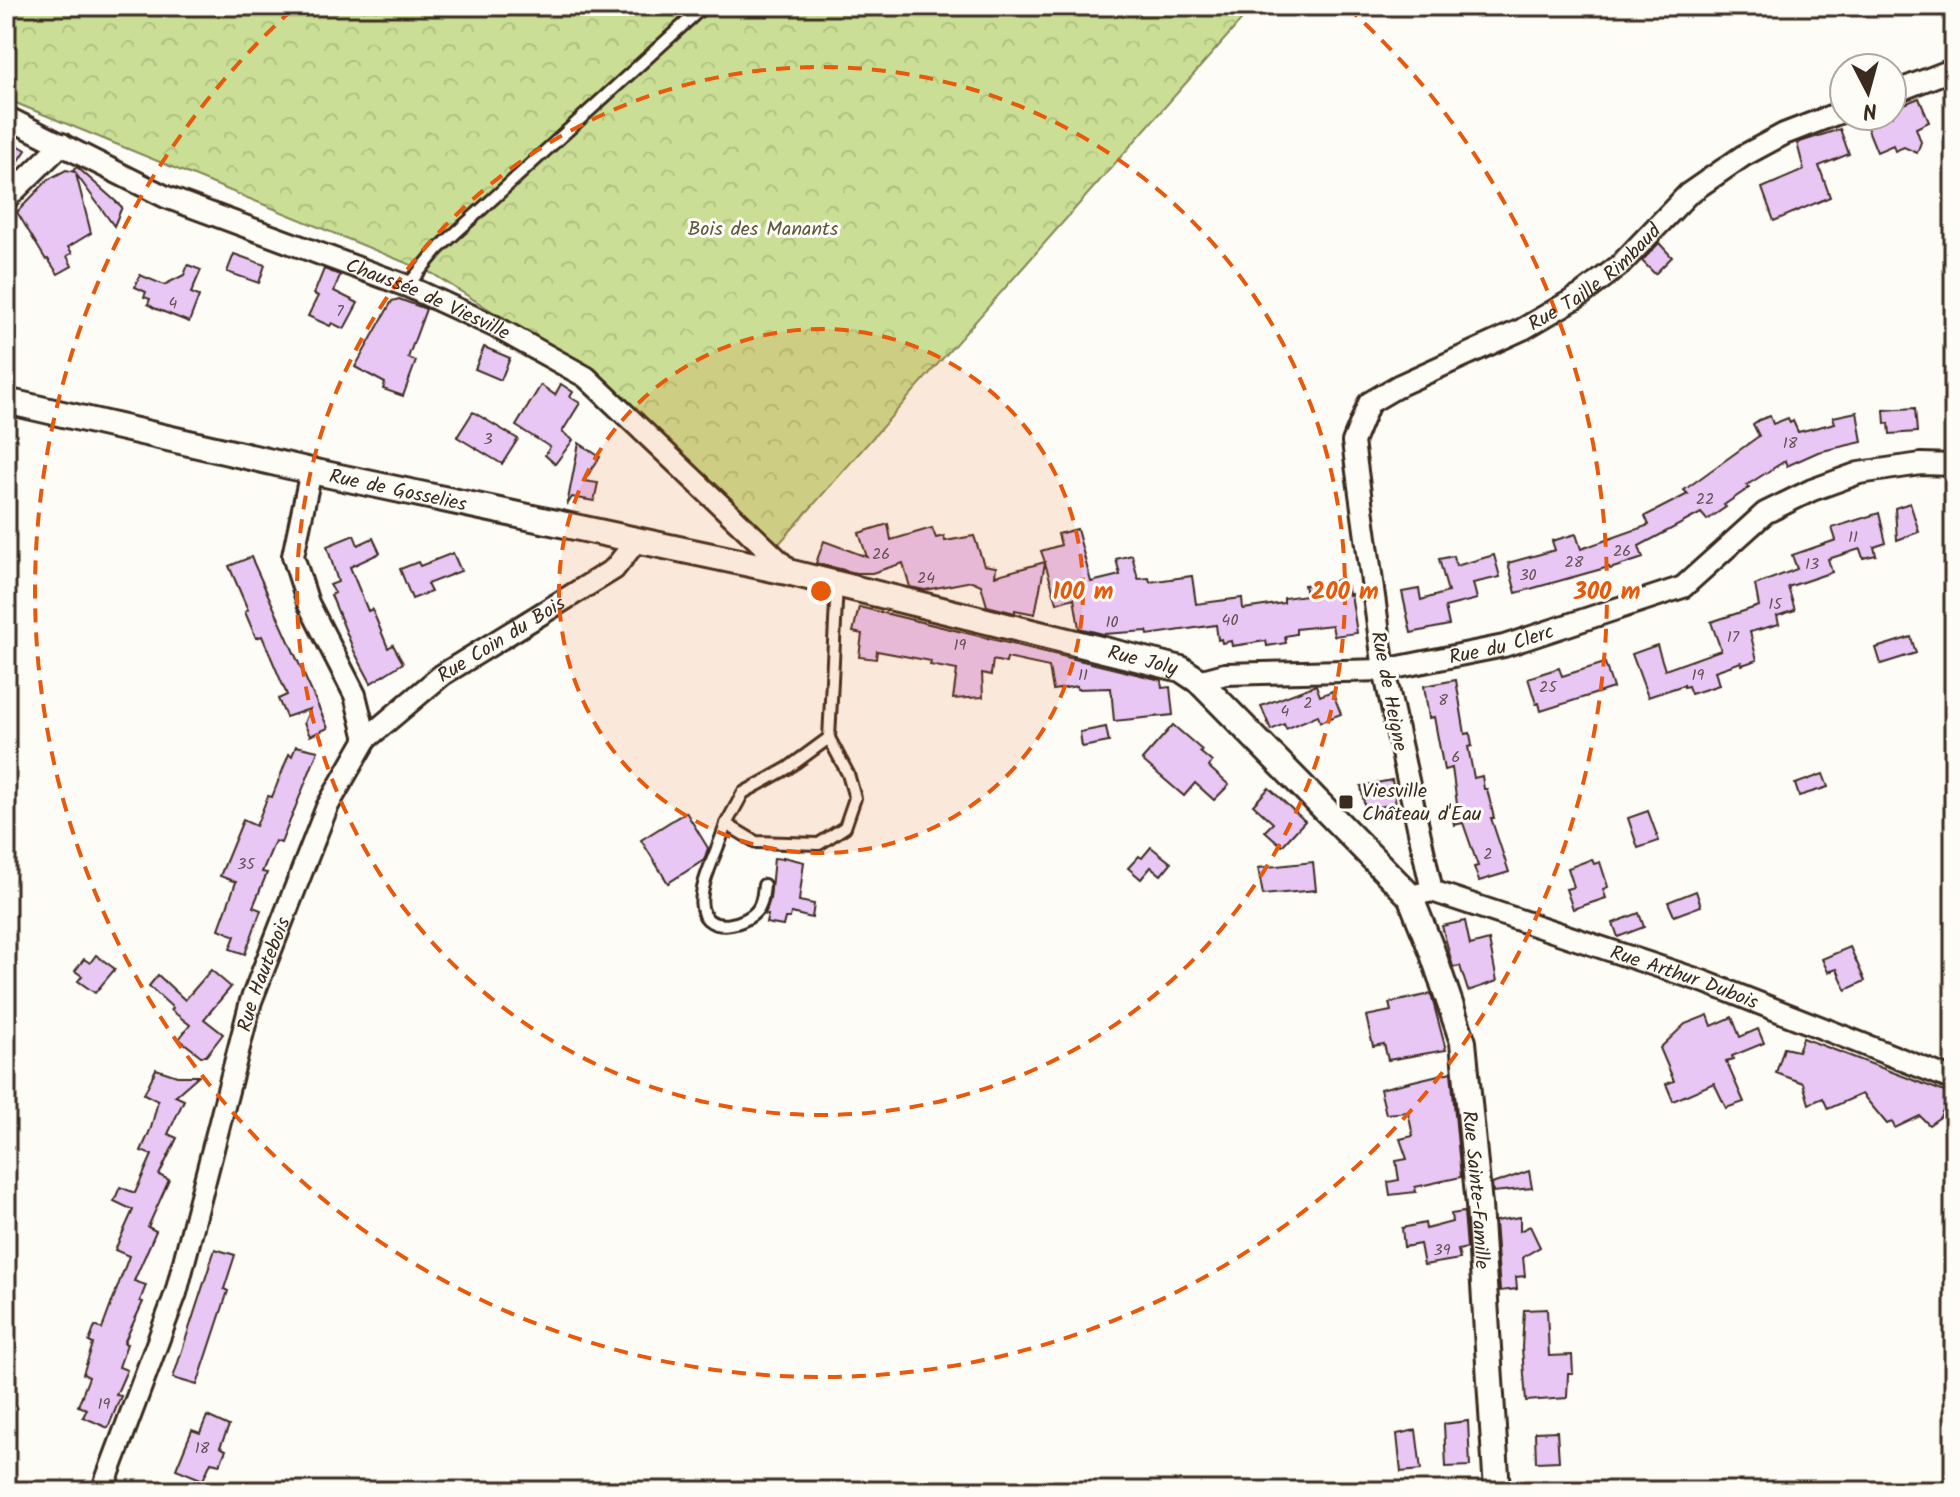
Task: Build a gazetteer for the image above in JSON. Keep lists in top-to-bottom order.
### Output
{
  "streets": {
    "street": [
      "Rue Taille Rimbaud",
      "Chaussée de Viesville",
      "Rue de Gosselies",
      "Rue Coin du Bois",
      "Rue du Clerc",
      "Rue Joly",
      "Rue de Heigne",
      "Rue Hautebois",
      "Rue Arthur Dubois",
      "Rue Sainte-Famille"
    ]
  },
  "crossings": [
    ["Rue Taille Rimbaud", "Rue de Heigne"],
    ["Chaussée de Viesville", "Rue de Gosselies"],
    ["Chaussée de Viesville", "Rue Joly"],
    ["Rue de Gosselies", "Rue Coin du Bois"],
    ["Rue de Gosselies", "Rue Joly"],
    ["Rue Coin du Bois", "Rue Hautebois"],
    ["Rue du Clerc", "Rue Joly"],
    ["Rue du Clerc", "Rue de Heigne"],
    ["Rue Joly", "Rue de Heigne"],
    ["Rue Joly", "Rue Arthur Dubois"],
    ["Rue Joly", "Rue Sainte-Famille"],
    ["Rue de Heigne", "Rue Arthur Dubois"],
    ["Rue de Heigne", "Rue Sainte-Famille"],
    ["Rue Arthur Dubois", "Rue Sainte-Famille"]
  ],
  "parks": ["Bois des Manants"],
  "places": {
    "transit": ["Viesville Château d'Eau"]
  },
  "house_numbers": [
    "4",
    "7",
    "3",
    "18",
    "22",
    "11",
    "26",
    "26",
    "28",
    "13",
    "30",
    "24",
    "15",
    "40",
    "10",
    "17",
    "19",
    "11",
    "19",
    "25",
    "8",
    "2",
    "4",
    "6",
    "2",
    "35",
    "39",
    "19",
    "18"
  ],
  "north": "bottom",
  "rings": ["100 m", "200 m", "300 m"]
}
